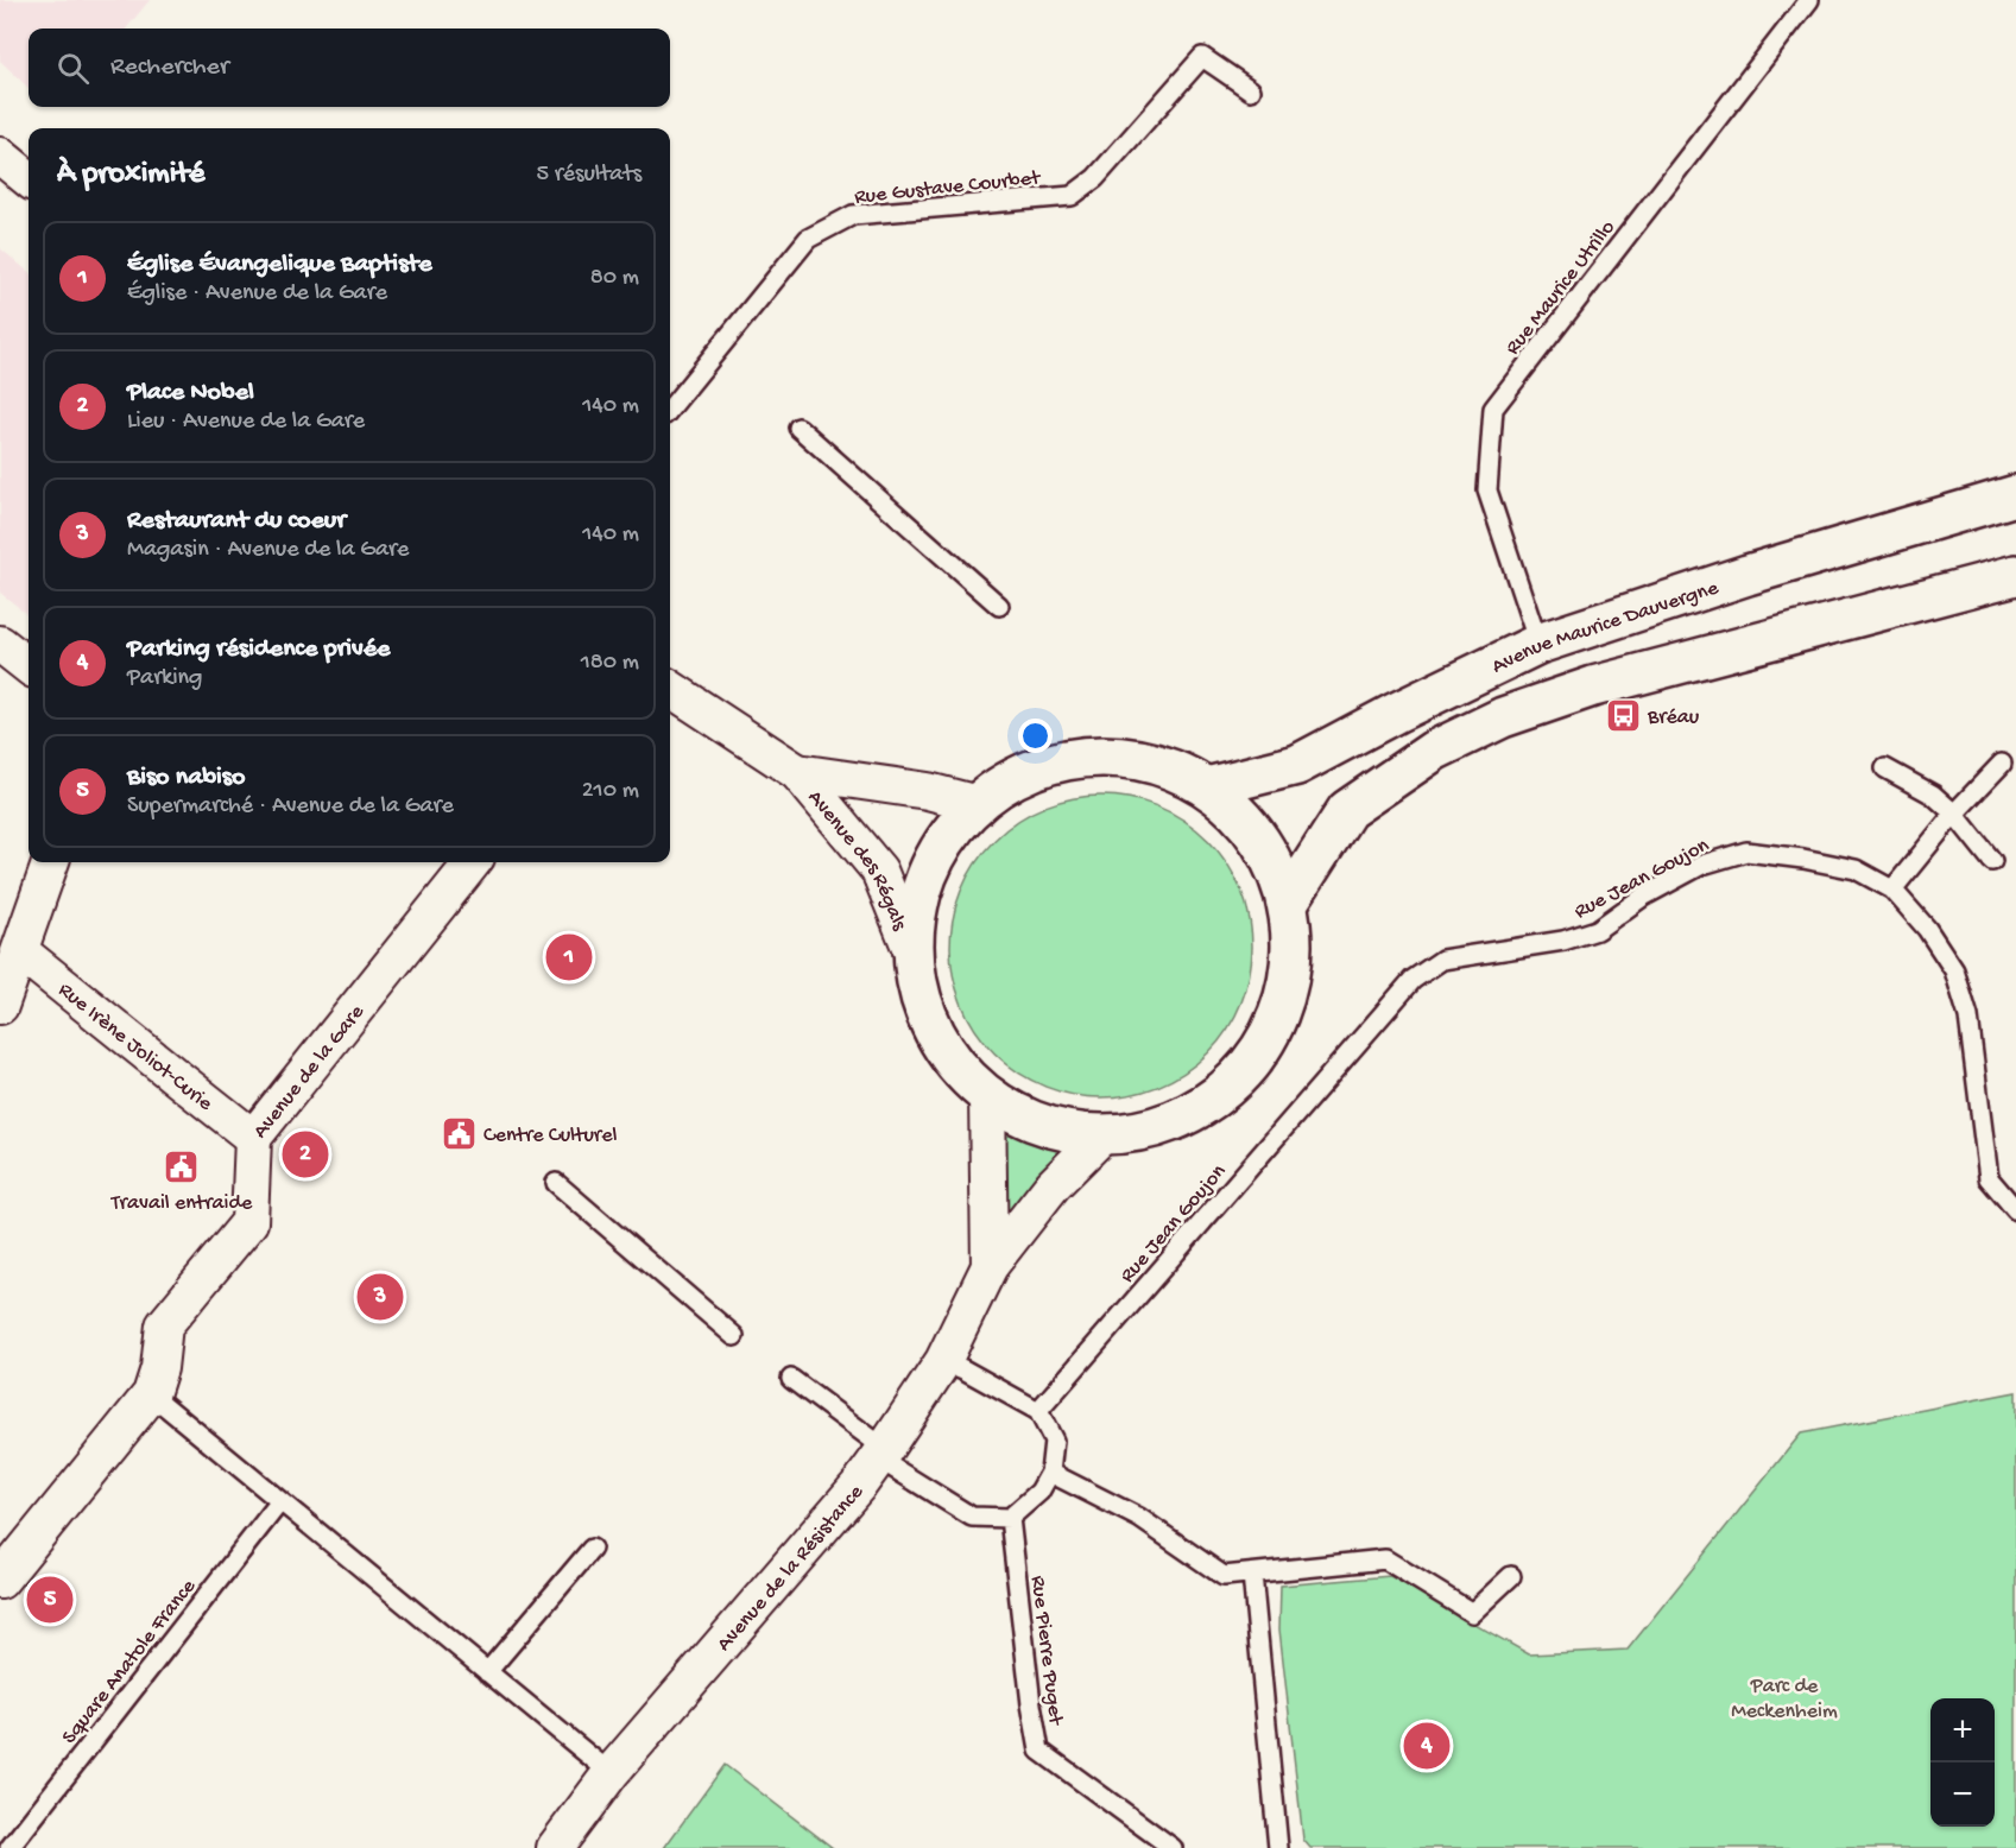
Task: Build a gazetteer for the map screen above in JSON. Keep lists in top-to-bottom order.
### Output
{
  "streets": {
    "street": [
      "Avenue Maurice Dauvergne",
      "Avenue des Régals",
      "Rue Irène Joliot-Curie",
      "Avenue de la Gare",
      "Avenue de la Résistance"
    ],
    "lane": [
      "Rue Gustave Courbet",
      "Rue Maurice Utrillo",
      "Rue Jean Goujon",
      "Rue Pierre Puget",
      "Square Anatole France"
    ]
  },
  "crossings": [
    ["Rue Maurice Utrillo", "Avenue Maurice Dauvergne"],
    ["Rue Jean Goujon", "Avenue de la Résistance"],
    ["Rue Jean Goujon", "Rue Pierre Puget"],
    ["Rue Irène Joliot-Curie", "Avenue de la Gare"],
    ["Avenue de la Résistance", "Rue Pierre Puget"]
  ],
  "parks": ["Parc de Meckenheim"],
  "places": {
    "bus stop": ["Bréau"],
    "public building": ["Centre Culturel", "Travail entraide"]
  },
  "page": {
    "search": "Rechercher",
    "heading": ["À proximité", "5 résultats"],
    "list": [
      {
        "mark": "1",
        "name": "Église Évangelique Baptiste",
        "note": "Église · Avenue de la Gare",
        "value": "80 m"
      },
      {
        "mark": "2",
        "name": "Place Nobel",
        "note": "Lieu · Avenue de la Gare",
        "value": "140 m"
      },
      {
        "mark": "3",
        "name": "Restaurant du coeur",
        "note": "Magasin · Avenue de la Gare",
        "value": "140 m"
      },
      {
        "mark": "4",
        "name": "Parking résidence privée",
        "note": "Parking",
        "value": "180 m"
      },
      {
        "mark": "5",
        "name": "Biso nabiso",
        "note": "Supermarché · Avenue de la Gare",
        "value": "210 m"
      }
    ],
    "pins": [
      "1",
      "2",
      "3",
      "5",
      "4"
    ],
    "map_buttons": ["+", "−"]
  }
}
